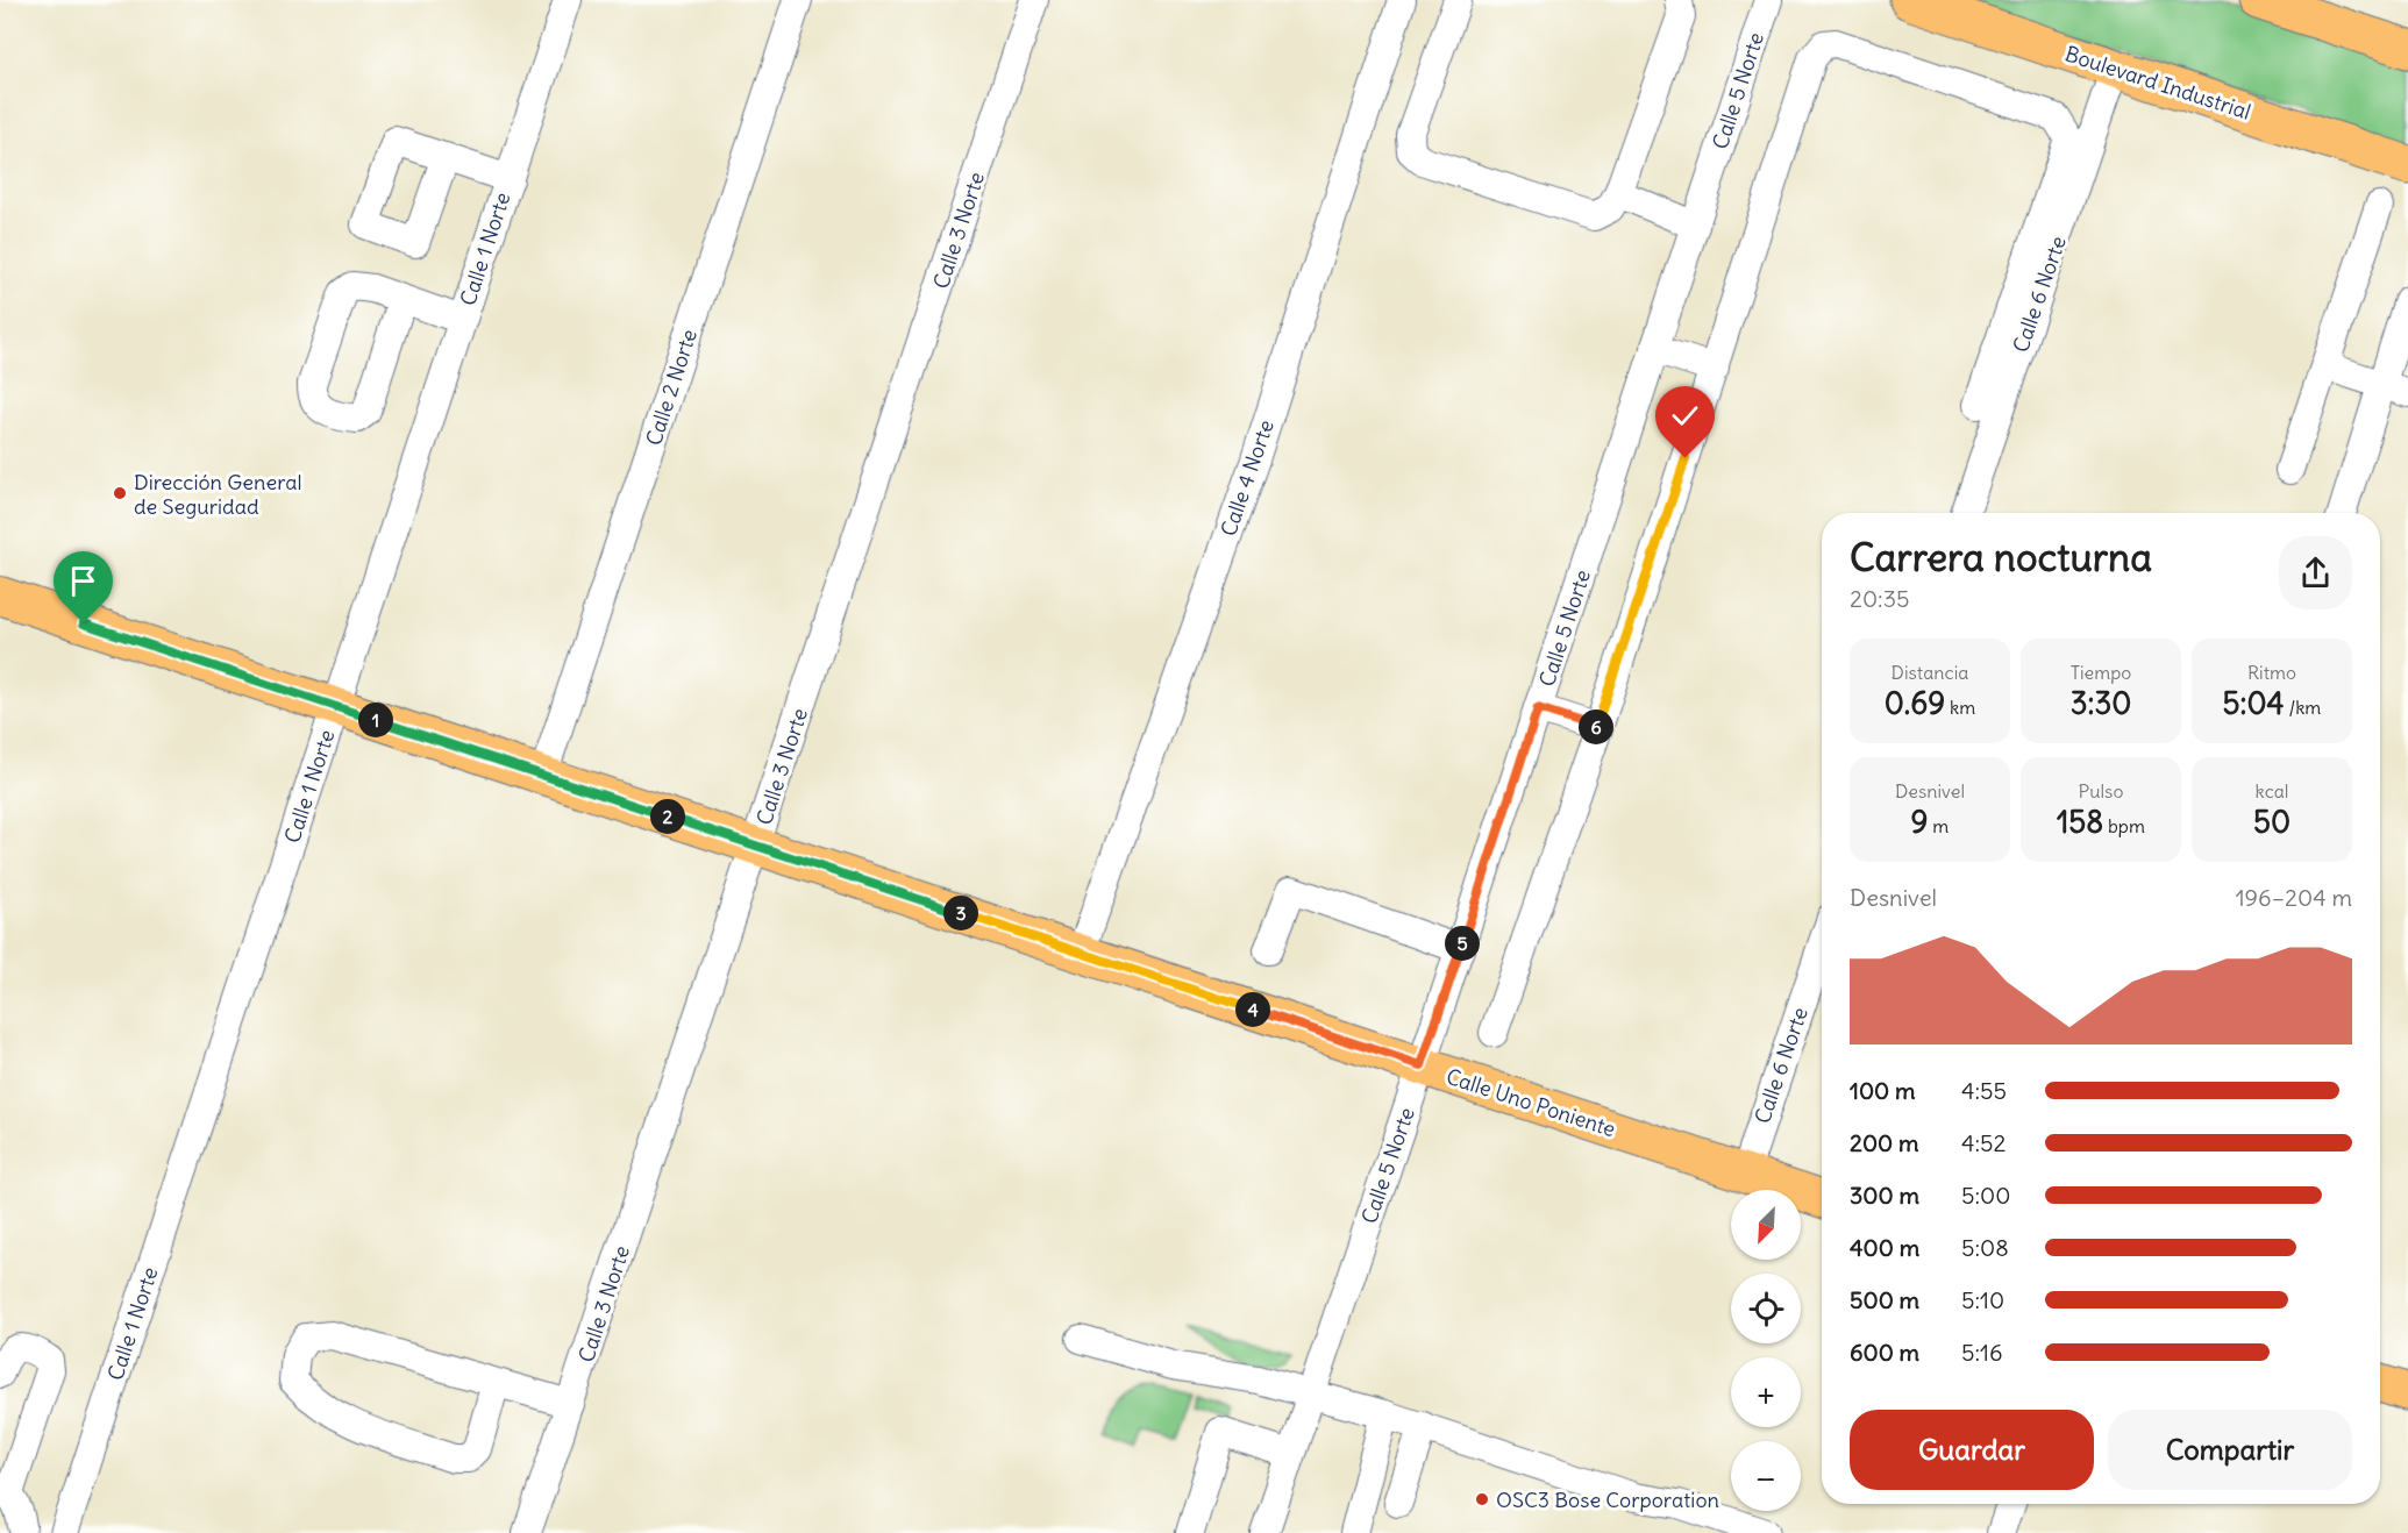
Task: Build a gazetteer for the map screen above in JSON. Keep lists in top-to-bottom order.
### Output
{
  "streets": {
    "highway": ["Boulevard Industrial"],
    "main road": ["Calle Uno Poniente"],
    "street": [
      "Calle 5 Norte",
      "Calle 3 Norte",
      "Calle 1 Norte",
      "Calle 6 Norte",
      "Calle 2 Norte",
      "Calle 4 Norte"
    ]
  },
  "crossings": [
    ["Boulevard Industrial", "Calle 6 Norte"],
    ["Calle 5 Norte", "Calle Uno Poniente"],
    ["Calle 3 Norte", "Calle Uno Poniente"],
    ["Calle 1 Norte", "Calle Uno Poniente"],
    ["Calle 6 Norte", "Calle Uno Poniente"],
    ["Calle 2 Norte", "Calle Uno Poniente"],
    ["Calle 4 Norte", "Calle Uno Poniente"]
  ],
  "places": ["Dirección General de Seguridad", "OSC3 Bose Corporation"],
  "north": "bottom left",
  "page": {
    "heading": ["Carrera nocturna", "20:35"],
    "stats": [
      ["Distancia", "0.69 km"],
      ["Tiempo", "3:30"],
      ["Ritmo", "5:04 /km"],
      ["Desnivel", "9 m"],
      ["Pulso", "158 bpm"],
      ["kcal", "50"]
    ],
    "pins": [
      "1",
      "6",
      "2",
      "3",
      "5",
      "4"
    ],
    "chart": ["Desnivel", "196–204 m"],
    "list": [
      {
        "name": "100 m",
        "note": "4:55"
      },
      {
        "name": "200 m",
        "note": "4:52"
      },
      {
        "name": "300 m",
        "note": "5:00"
      },
      {
        "name": "400 m",
        "note": "5:08"
      },
      {
        "name": "500 m",
        "note": "5:10"
      },
      {
        "name": "600 m",
        "note": "5:16"
      }
    ],
    "map_buttons": ["+", "−"],
    "buttons": ["Guardar", "Compartir"]
  }
}
